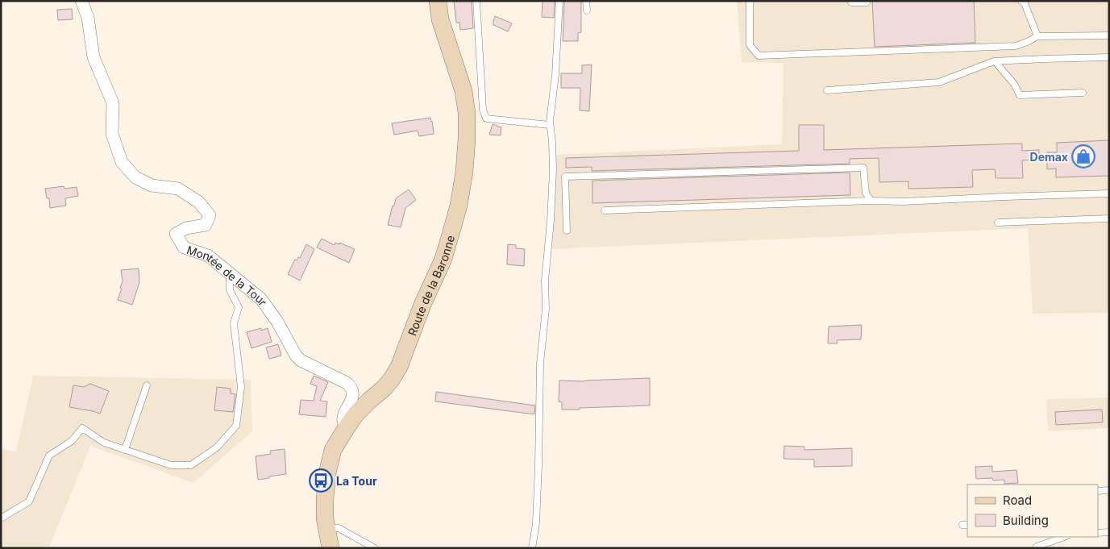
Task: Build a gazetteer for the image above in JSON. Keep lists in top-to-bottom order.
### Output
{
  "streets": {
    "main road": ["Route de la Baronne"],
    "street": ["Montée de la Tour"]
  },
  "crossings": [
    ["Montée de la Tour", "Route de la Baronne"]
  ],
  "places": {
    "shop": ["Demax"],
    "bus stop": ["La Tour"]
  },
  "legend": ["Road", "Building"]
}
